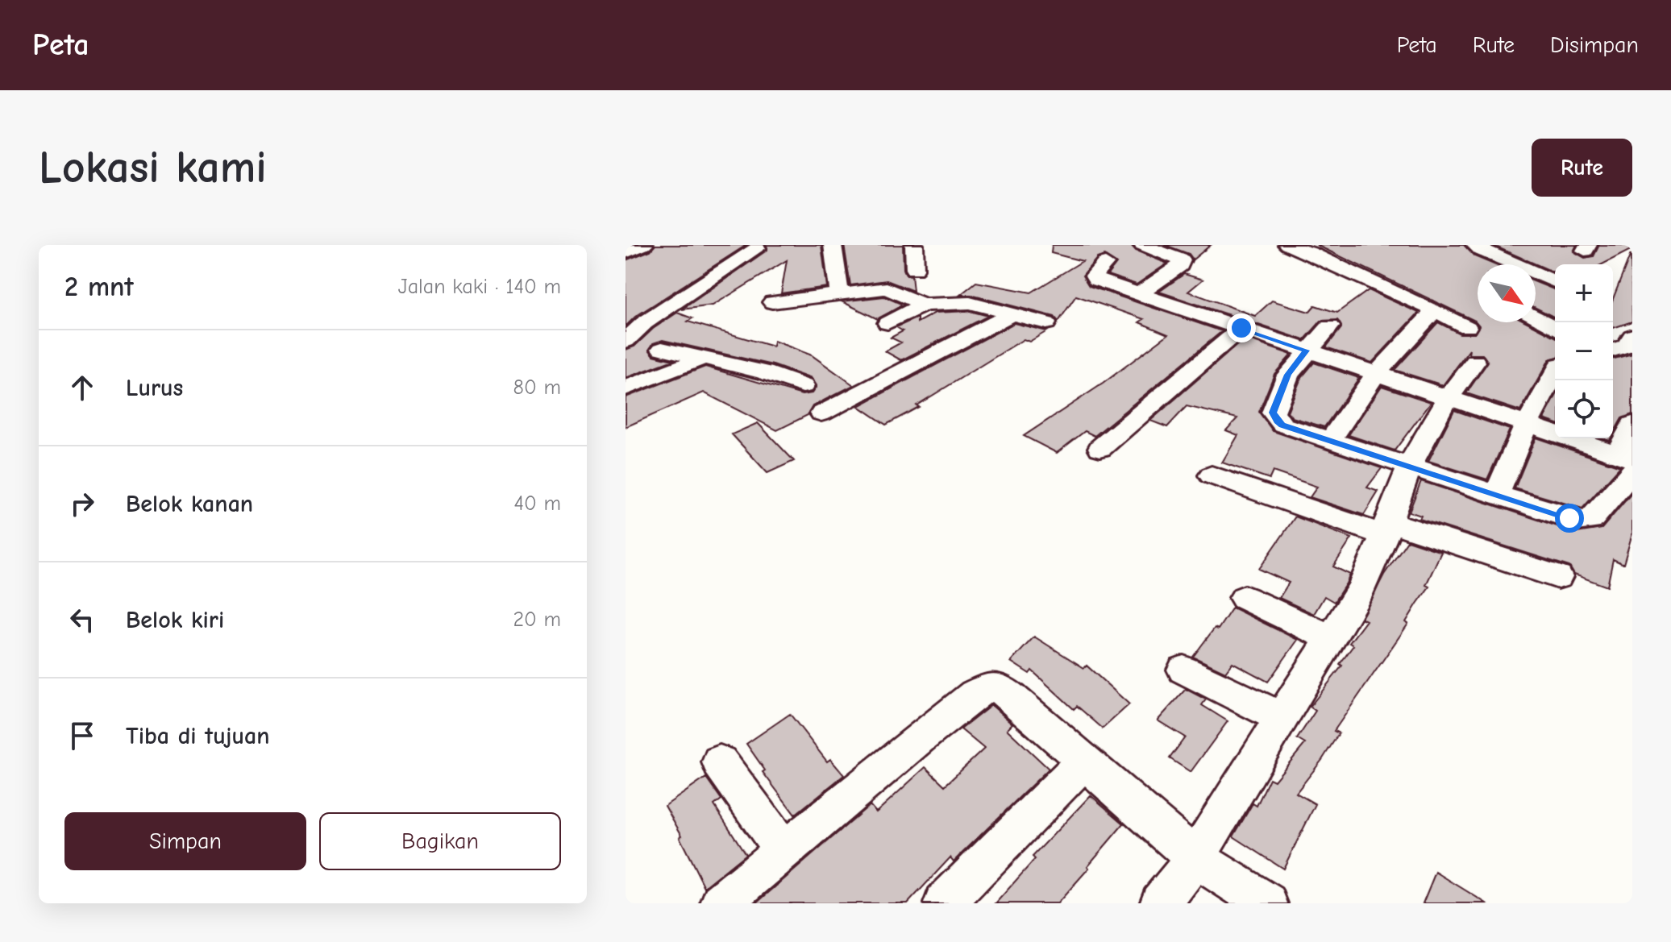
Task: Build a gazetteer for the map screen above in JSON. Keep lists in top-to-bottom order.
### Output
{
  "north": "bottom right",
  "page": {
    "header": "Peta",
    "nav": ["Peta", "Rute", "Disimpan"],
    "buttons": [
      "Rute",
      ["Simpan", "Bagikan"]
    ],
    "title": "Lokasi kami",
    "heading": ["2 mnt", "Jalan kaki · 140 m"],
    "map_buttons": ["+", "−"],
    "list": [
      ["Lurus", "80 m"],
      ["Belok kanan", "40 m"],
      ["Belok kiri", "20 m"],
      "Tiba di tujuan"
    ]
  }
}
